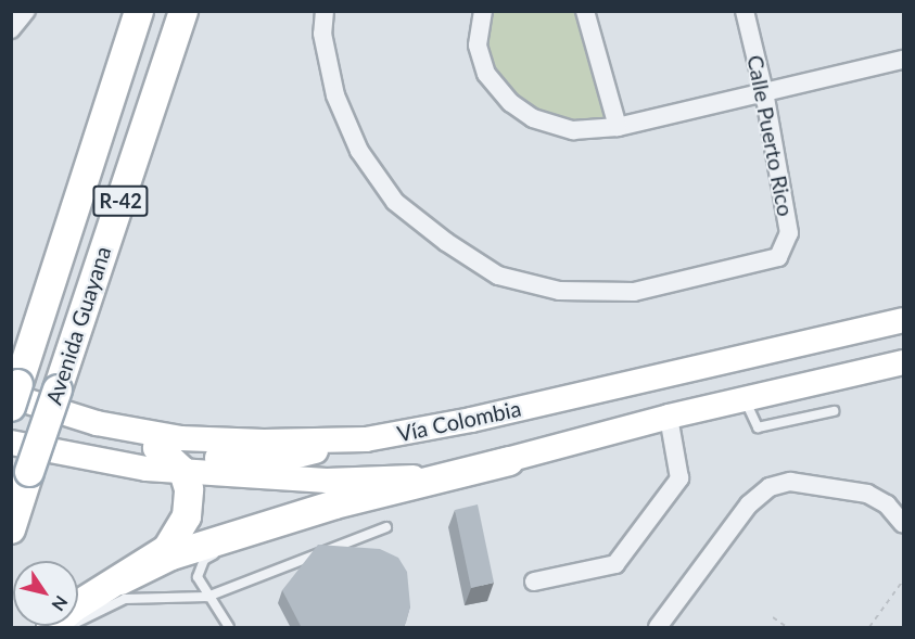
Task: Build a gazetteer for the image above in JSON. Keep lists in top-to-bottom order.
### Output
{
  "streets": {
    "main road": ["R-42", "Avenida Guayana", "Vía Colombia"],
    "street": ["Calle Puerto Rico"]
  },
  "crossings": [
    ["Avenida Guayana", "Vía Colombia"]
  ],
  "north": "bottom right"
}
